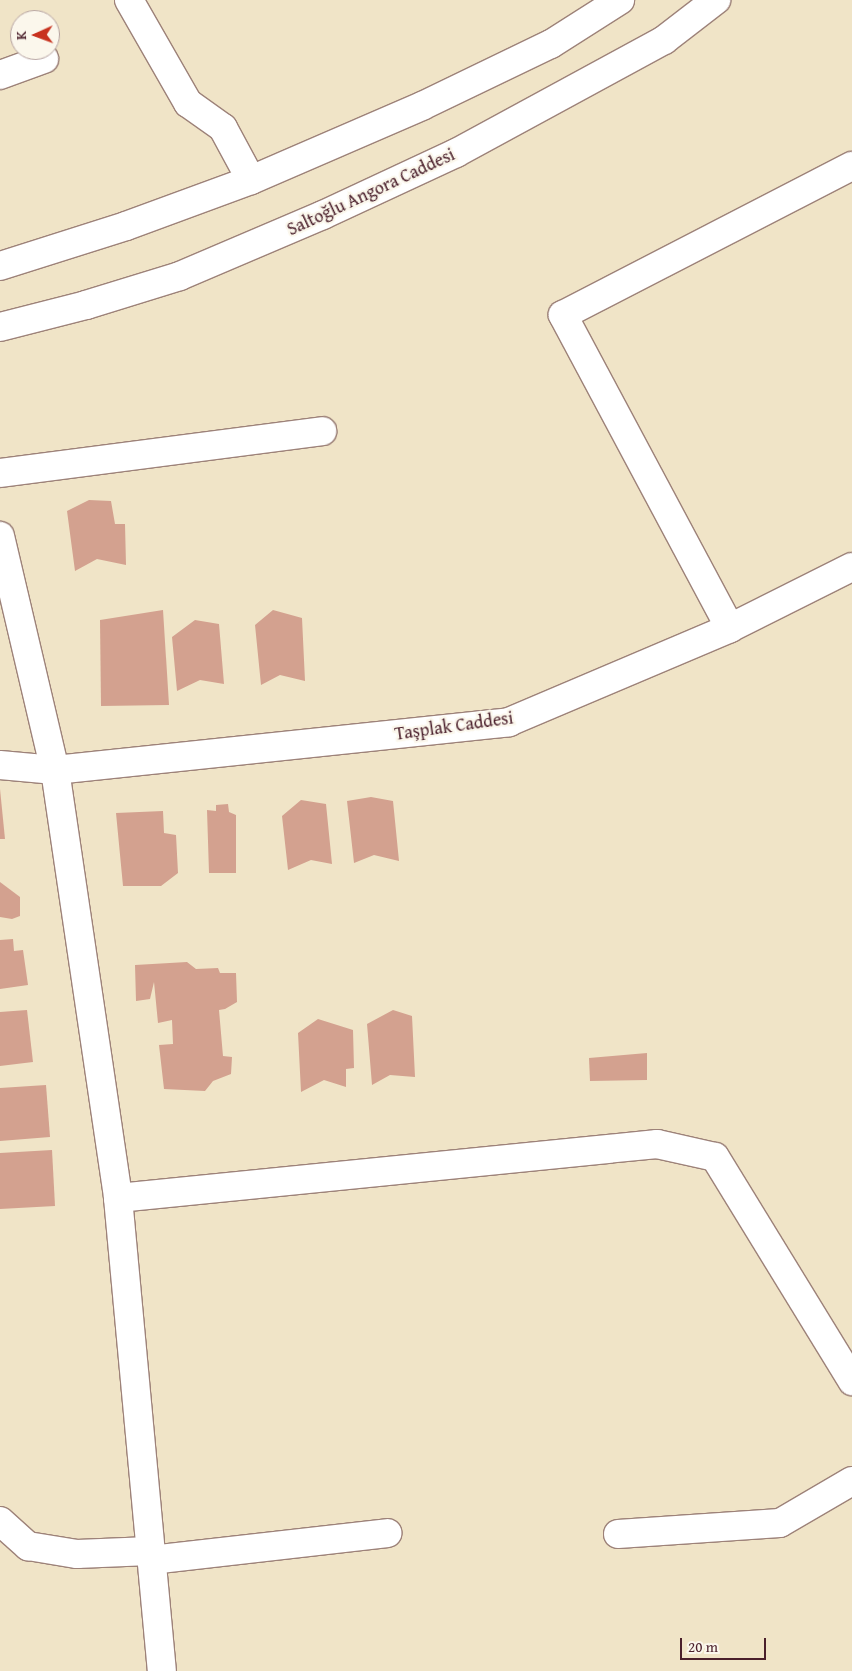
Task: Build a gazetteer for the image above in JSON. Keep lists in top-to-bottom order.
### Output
{
  "streets": {
    "street": ["Saltoğlu Angora Caddesi", "Taşplak Caddesi"]
  },
  "scale_bar": "20 m",
  "north": "left"
}
